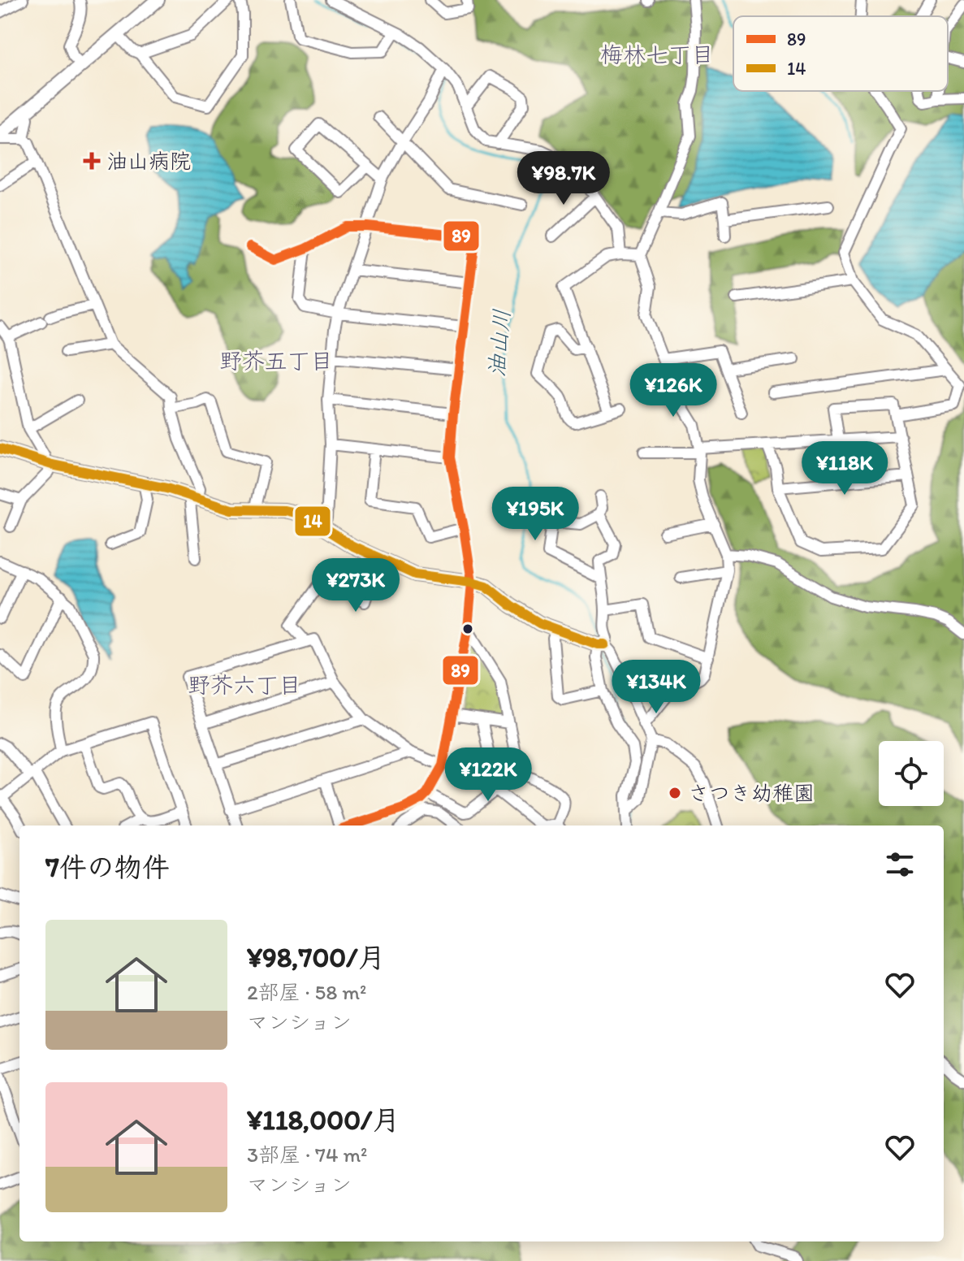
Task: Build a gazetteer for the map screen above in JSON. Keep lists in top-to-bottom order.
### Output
{
  "districts": ["梅林七丁目", "野芥五丁目", "野芥六丁目"],
  "water": ["油山川"],
  "places": {
    "health": ["油山病院"],
    "other": ["さつき幼稚園"]
  },
  "lines": ["transit line 89", "transit line 14"],
  "legend": ["89", "14"],
  "page": {
    "price": [
      "¥98.7K",
      "¥126K",
      "¥118K",
      "¥195K",
      "¥273K",
      "¥134K",
      "¥122K"
    ],
    "heading": "7件の物件",
    "list": [
      {
        "name": "¥98,700/月",
        "note": "2部屋 · 58 m² · マンション"
      },
      {
        "name": "¥118,000/月",
        "note": "3部屋 · 74 m² · マンション"
      }
    ]
  }
}
